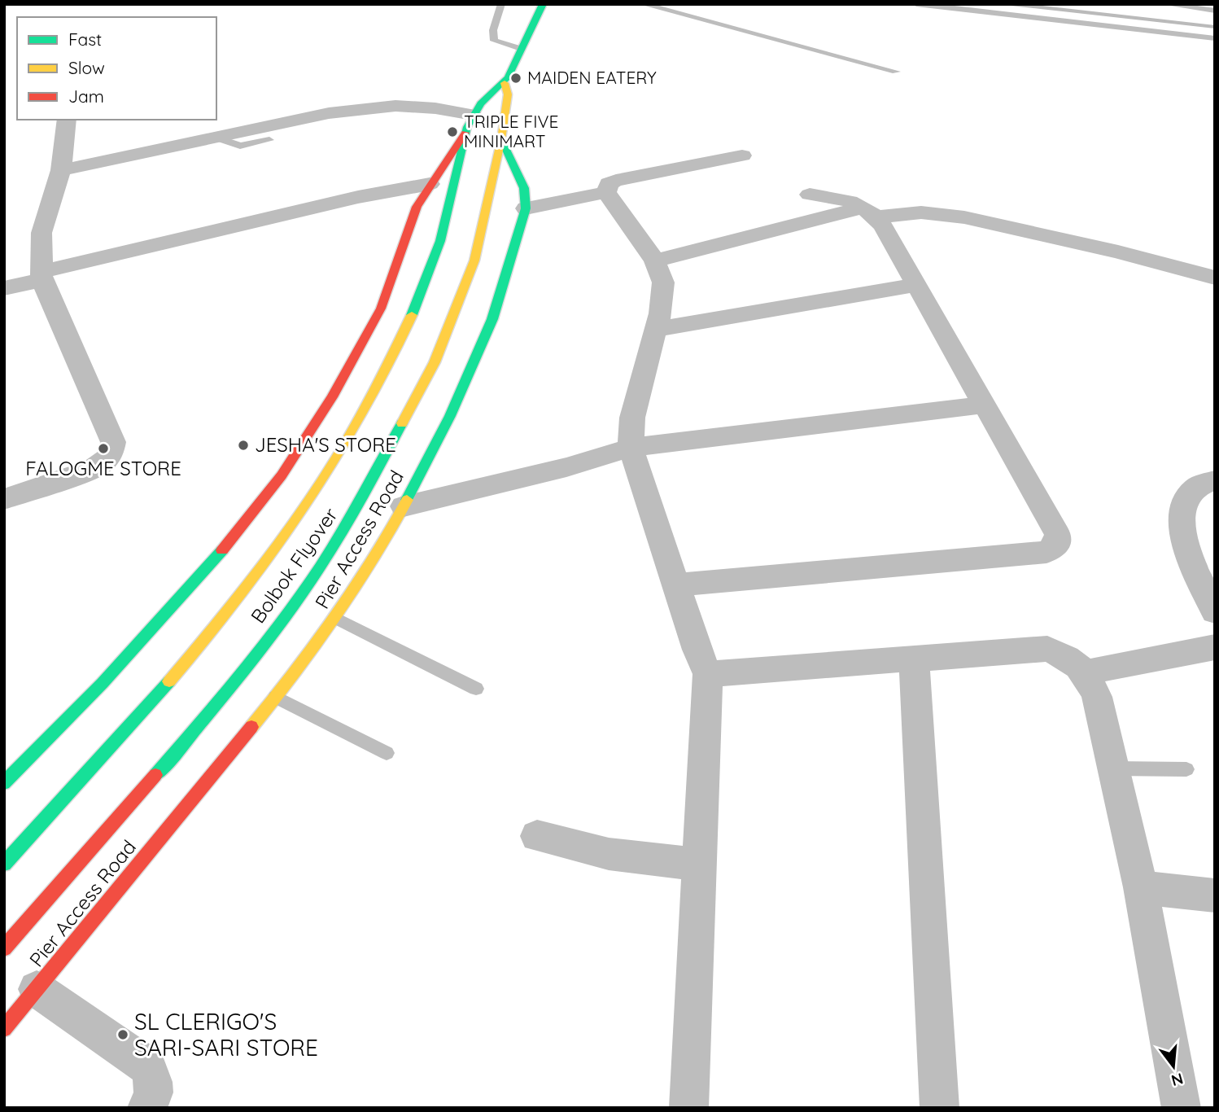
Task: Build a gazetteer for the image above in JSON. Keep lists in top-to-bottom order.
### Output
{
  "streets": {
    "main road": ["Pier Access Road", "Bolbok Flyover"]
  },
  "crossings": [
    ["Pier Access Road", "Bolbok Flyover"]
  ],
  "places": [
    "MAIDEN EATERY",
    "TRIPLE FIVE MINIMART",
    "JESHA'S STORE",
    "FALOGME STORE",
    "SL CLERIGO'S SARI-SARI STORE"
  ],
  "legend": ["Fast", "Slow", "Jam"],
  "north": "bottom"
}
